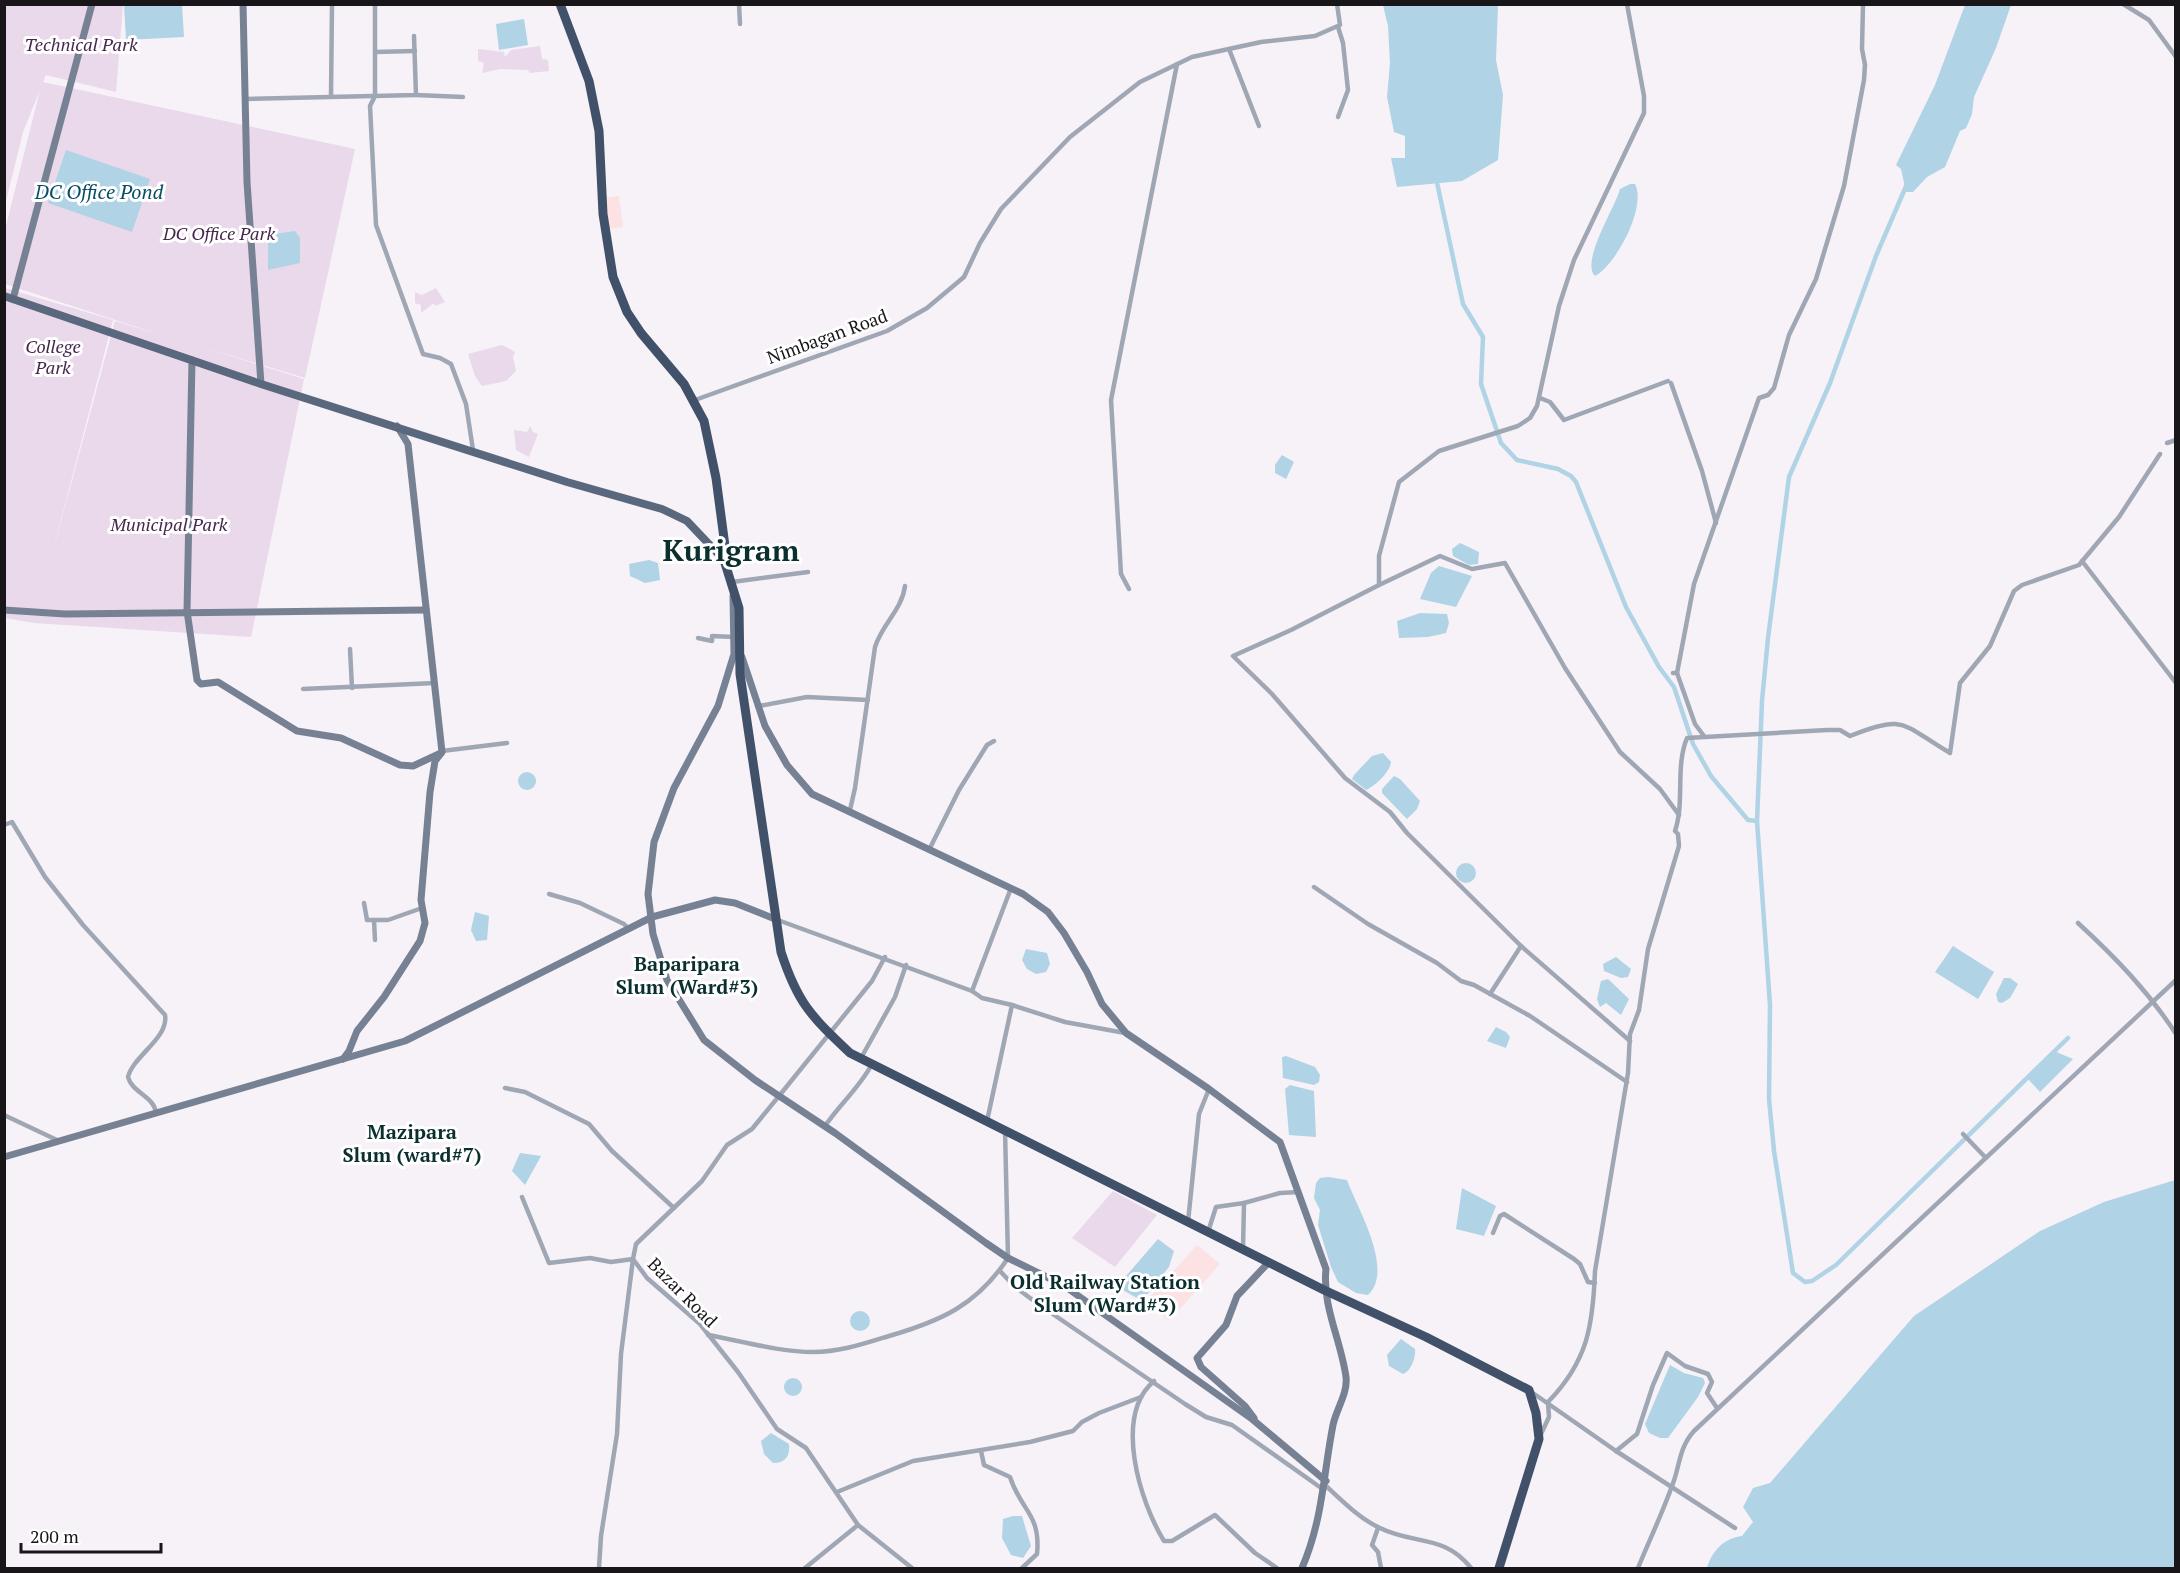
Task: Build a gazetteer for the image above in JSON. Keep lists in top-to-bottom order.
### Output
{
  "streets": {
    "street": ["Nimbagan Road", "Bazar Road"]
  },
  "districts": [
    "Kurigram",
    "Baparipara Slum (Ward#3)",
    "Mazipara Slum (ward#7)",
    "Old Railway Station Slum (Ward#3)"
  ],
  "water": ["DC Office Pond"],
  "parks": [
    "Technical Park",
    "DC Office Park",
    "College Park",
    "Municipal Park"
  ],
  "scale_bar": "200 m"
}
